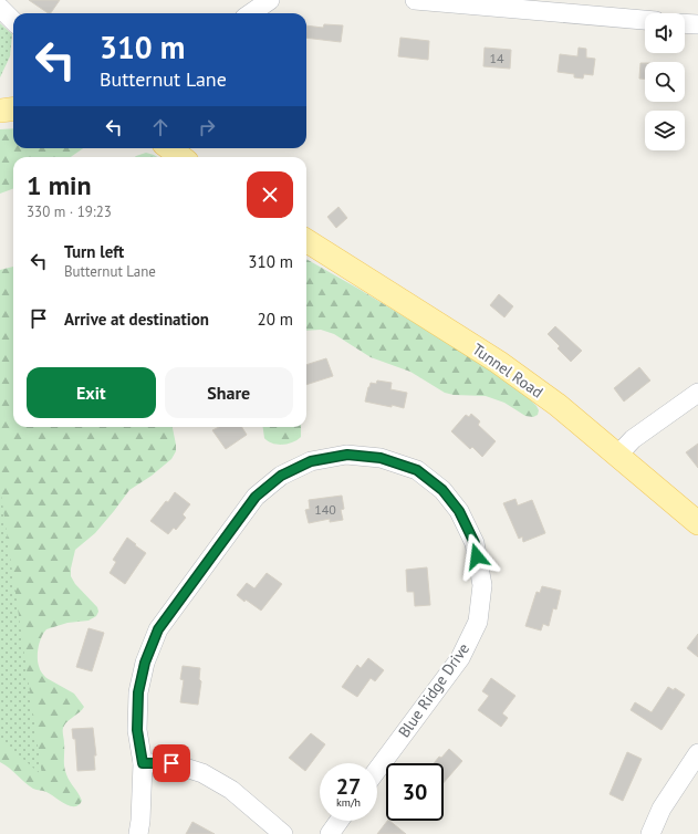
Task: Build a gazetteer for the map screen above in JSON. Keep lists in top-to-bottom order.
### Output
{
  "streets": {
    "main road": ["Tunnel Road"],
    "street": ["Blue Ridge Drive"]
  },
  "house_numbers": ["14", "140"],
  "page": {
    "turn": ["310 m", "Butternut Lane"],
    "heading": ["1 min", "330 m · 19:23"],
    "list": [
      {
        "name": "Turn left",
        "note": "Butternut Lane",
        "value": "310 m"
      },
      {
        "name": "Arrive at destination",
        "value": "20 m"
      }
    ],
    "buttons": ["Exit", "Share"],
    "speed": "27 km/h",
    "limit": "30"
  }
}
